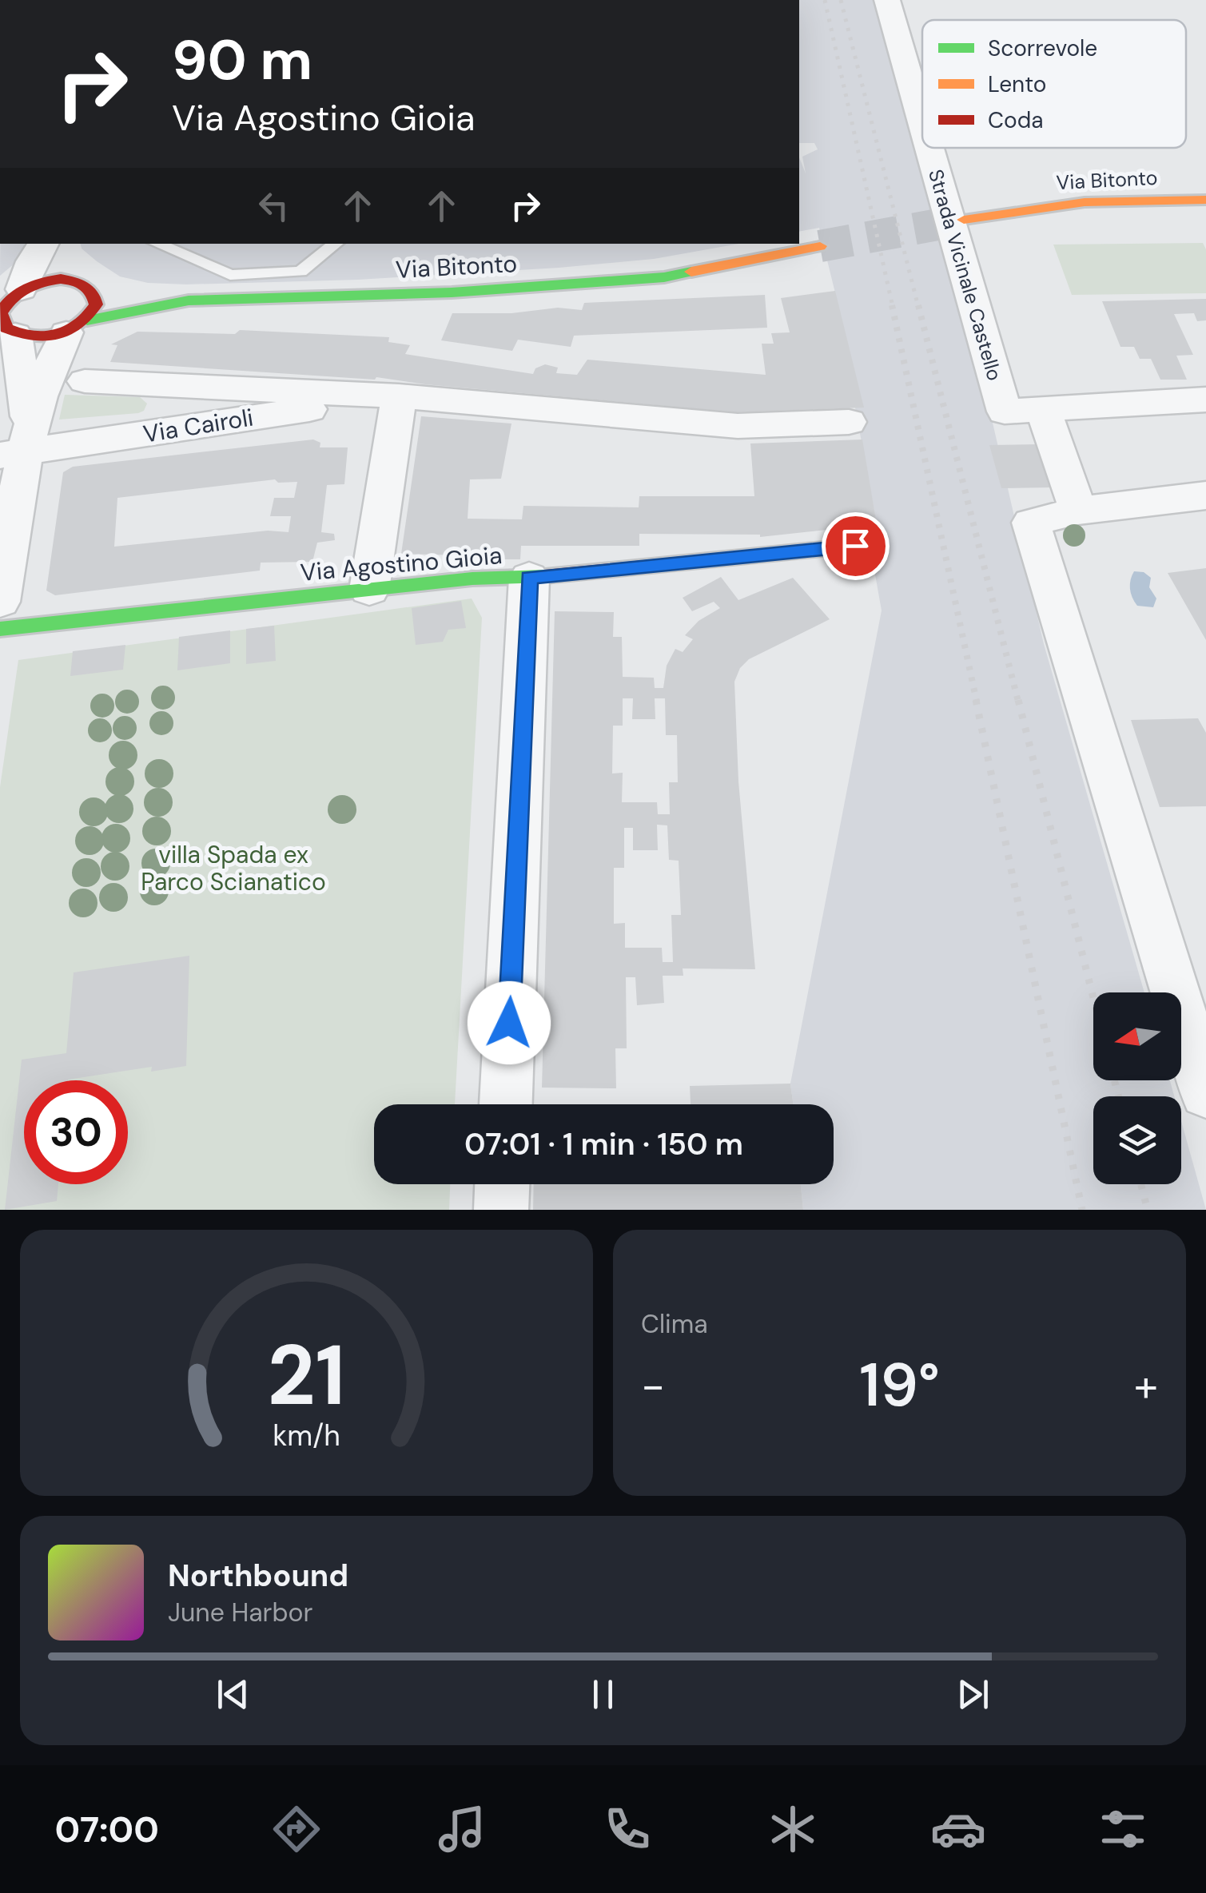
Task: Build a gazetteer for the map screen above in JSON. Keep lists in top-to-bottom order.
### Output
{
  "streets": {
    "main road": ["Via Bitonto", "Via Agostino Gioia"],
    "street": ["Strada Vicinale Castello", "Via Cairoli"]
  },
  "parks": ["villa Spada ex Parco Scianatico"],
  "legend": ["Scorrevole", "Lento", "Coda"],
  "north": "left",
  "page": {
    "turn": ["90 m", "Via Agostino Gioia"],
    "limit": "30",
    "trip": "07:01 · 1 min · 150 m",
    "tile": "Clima",
    "heat": ["−", "19°", "+"],
    "song": ["Northbound", "June Harbor"],
    "tabs": "07:00",
    "gauge": ["21", "km/h"]
  }
}
